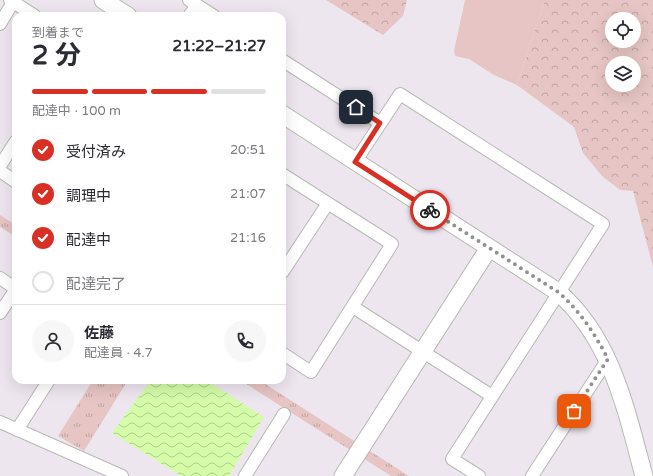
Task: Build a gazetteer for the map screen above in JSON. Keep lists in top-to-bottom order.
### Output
{
  "page": {
    "heading": ["2 分", "到着まで", "21:22–21:27"],
    "panel": ["佐藤", "配達員 · 4.7"],
    "bar": "配達中 · 100 m",
    "list": [
      ["受付済み", "20:51"],
      ["調理中", "21:07"],
      ["配達中", "21:16"],
      "配達完了"
    ]
  }
}
